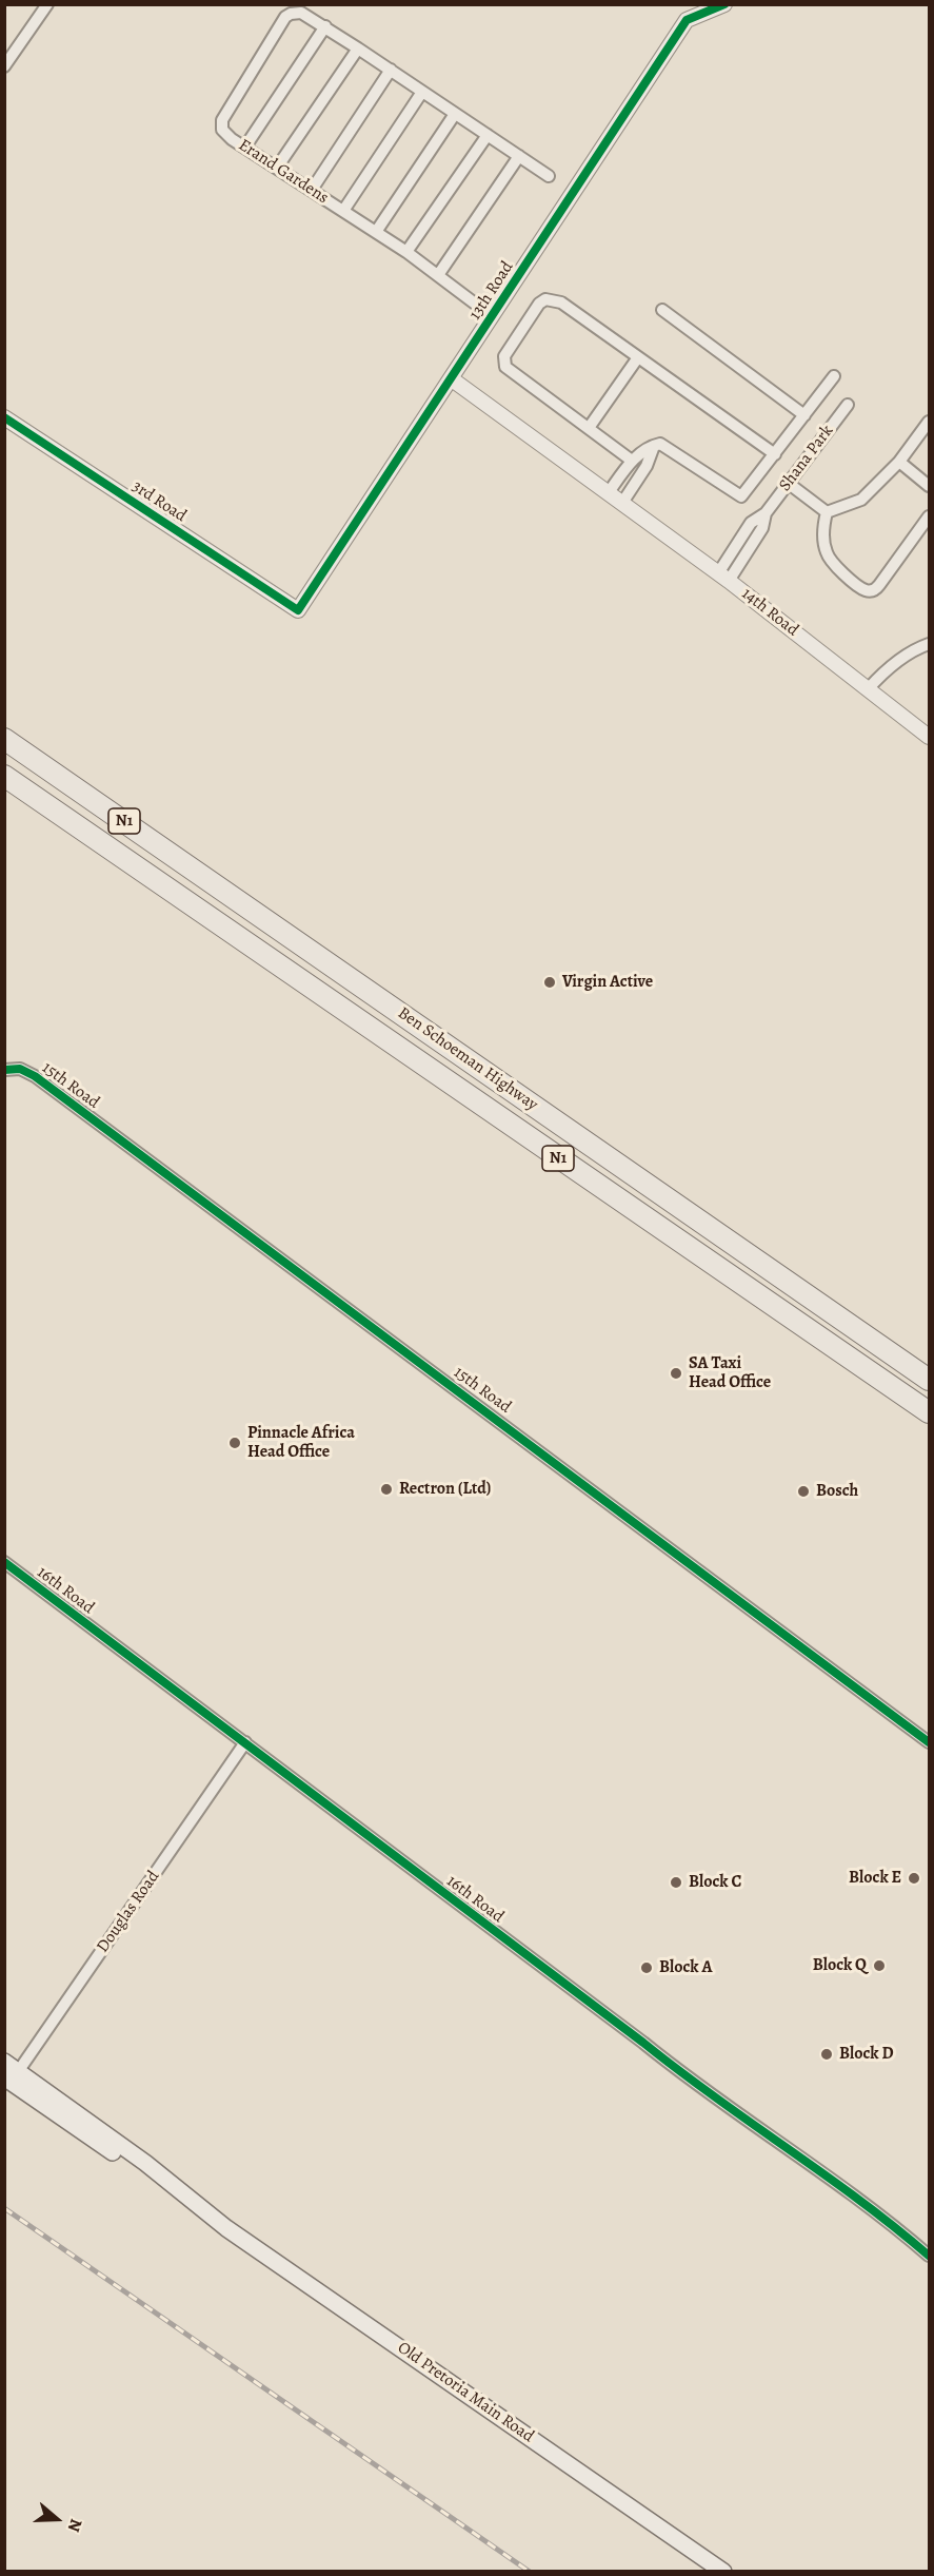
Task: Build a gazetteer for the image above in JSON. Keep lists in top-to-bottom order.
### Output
{
  "streets": {
    "highway": ["N1", "Ben Schoeman Highway"],
    "main road": ["Old Pretoria Main Road"],
    "street": [
      "Erand Gardens",
      "13th Road",
      "Shana Park",
      "3rd Road",
      "14th Road",
      "15th Road",
      "16th Road",
      "Douglas Road"
    ]
  },
  "crossings": [
    ["Erand Gardens", "13th Road"],
    ["13th Road", "3rd Road"],
    ["13th Road", "14th Road"],
    ["Shana Park", "14th Road"],
    ["16th Road", "Douglas Road"],
    ["Douglas Road", "Old Pretoria Main Road"]
  ],
  "places": [
    "Virgin Active",
    "SA Taxi Head Office",
    "Pinnacle Africa Head Office",
    "Rectron (Ltd)",
    "Bosch",
    "Block E",
    "Block C",
    "Block Q",
    "Block A",
    "Block D"
  ],
  "north": "right"
}
